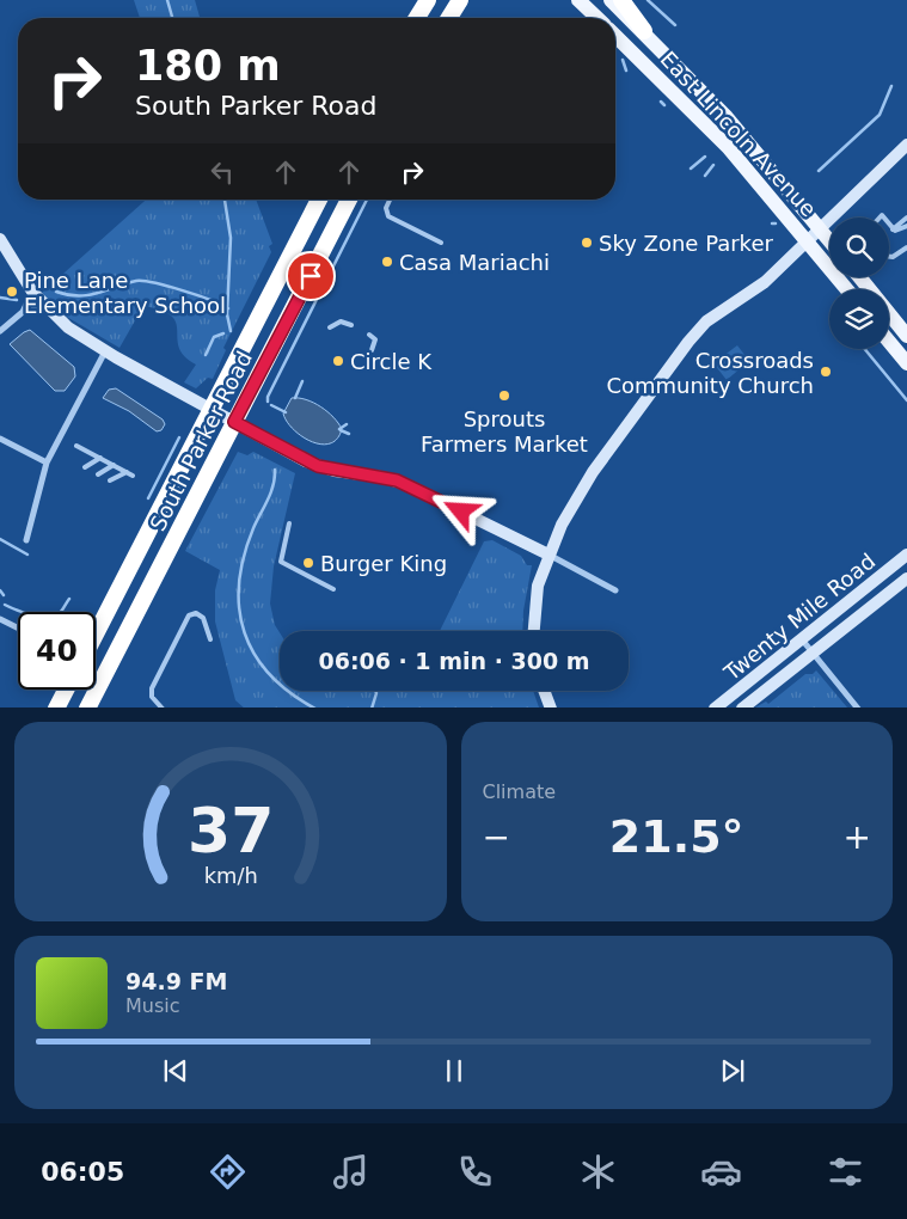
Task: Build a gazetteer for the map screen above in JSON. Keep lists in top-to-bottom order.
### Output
{
  "streets": {
    "highway": ["South Parker Road"],
    "main road": ["East Lincoln Avenue"],
    "street": ["Twenty Mile Road"]
  },
  "places": [
    "Sky Zone Parker",
    "Casa Mariachi",
    "Pine Lane Elementary School",
    "Circle K",
    "Crossroads Community Church",
    "Sprouts Farmers Market",
    "Burger King"
  ],
  "page": {
    "turn": ["180 m", "South Parker Road"],
    "limit": "40",
    "trip": "06:06 · 1 min · 300 m",
    "tile": "Climate",
    "heat": ["−", "21.5°", "+"],
    "song": ["94.9 FM", "Music"],
    "tabs": "06:05",
    "gauge": ["37", "km/h"]
  }
}
